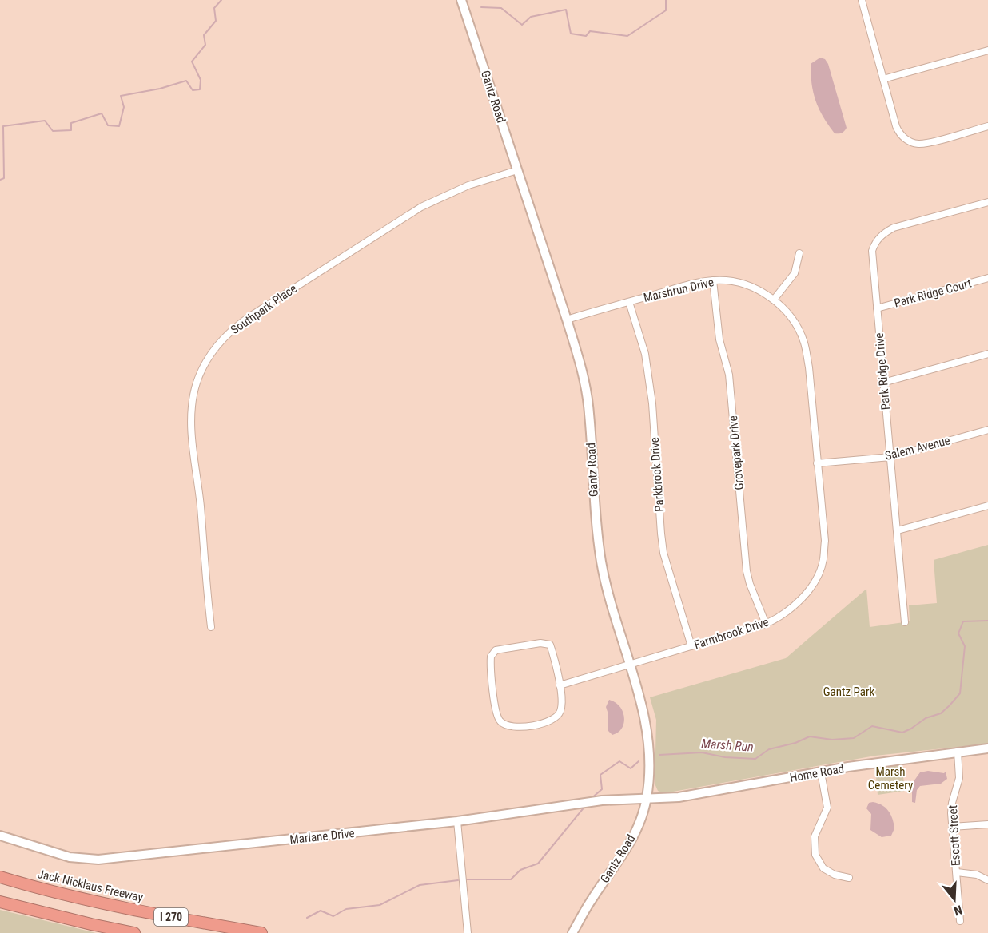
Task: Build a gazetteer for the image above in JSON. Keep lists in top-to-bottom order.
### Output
{
  "streets": {
    "highway": ["Jack Nicklaus Freeway", "I 270"],
    "street": [
      "Gantz Road",
      "Marshrun Drive",
      "Park Ridge Court",
      "Southpark Place",
      "Park Ridge Drive",
      "Salem Avenue",
      "Grovepark Drive",
      "Parkbrook Drive",
      "Farmbrook Drive",
      "Home Road",
      "Escott Street",
      "Marlane Drive"
    ]
  },
  "crossings": [
    ["Gantz Road", "Marshrun Drive"],
    ["Gantz Road", "Southpark Place"],
    ["Gantz Road", "Farmbrook Drive"],
    ["Gantz Road", "Home Road"],
    ["Gantz Road", "Marlane Drive"],
    ["Marshrun Drive", "Grovepark Drive"],
    ["Marshrun Drive", "Parkbrook Drive"],
    ["Marshrun Drive", "Farmbrook Drive"],
    ["Park Ridge Court", "Park Ridge Drive"],
    ["Park Ridge Drive", "Salem Avenue"],
    ["Salem Avenue", "Farmbrook Drive"],
    ["Grovepark Drive", "Farmbrook Drive"],
    ["Parkbrook Drive", "Farmbrook Drive"],
    ["Home Road", "Escott Street"],
    ["Home Road", "Marlane Drive"]
  ],
  "water": ["Marsh Run"],
  "parks": ["Gantz Park", "Marsh Cemetery"],
  "north": "bottom"
}
